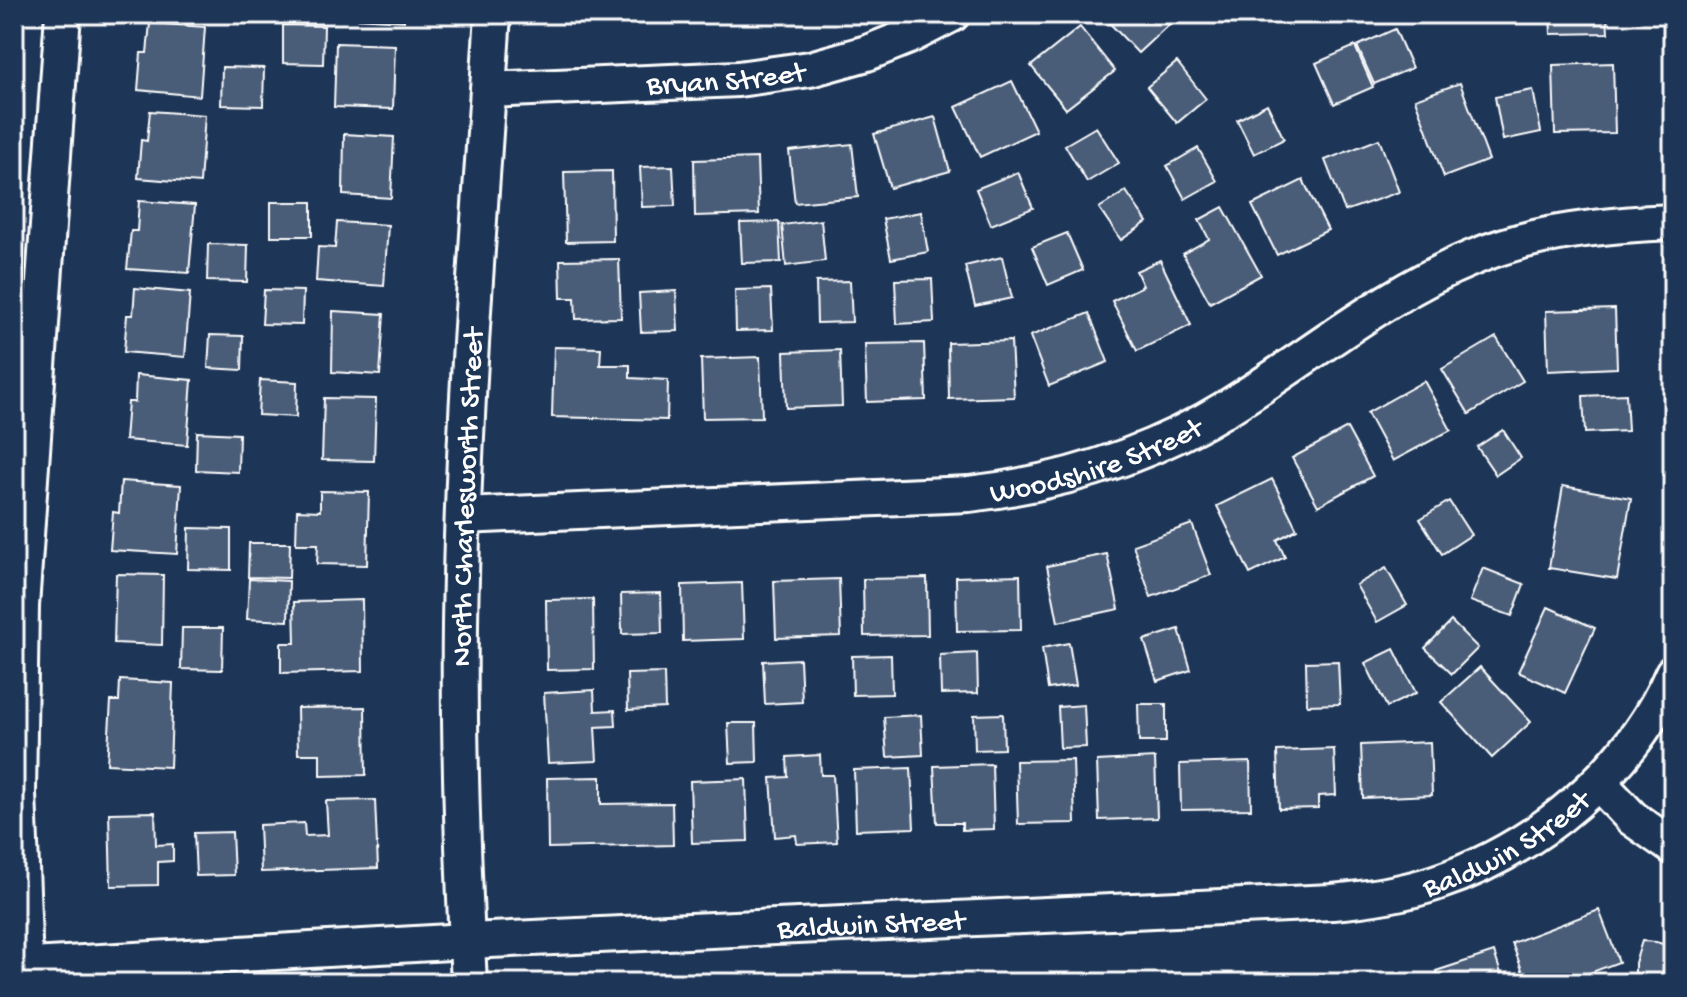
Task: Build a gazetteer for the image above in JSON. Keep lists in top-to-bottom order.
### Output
{
  "streets": {
    "street": [
      "Bryan Street",
      "Woodshire Street",
      "North Charlesworth Street",
      "Baldwin Street"
    ]
  },
  "crossings": [
    ["Bryan Street", "North Charlesworth Street"],
    ["Woodshire Street", "North Charlesworth Street"],
    ["North Charlesworth Street", "Baldwin Street"]
  ]
}
